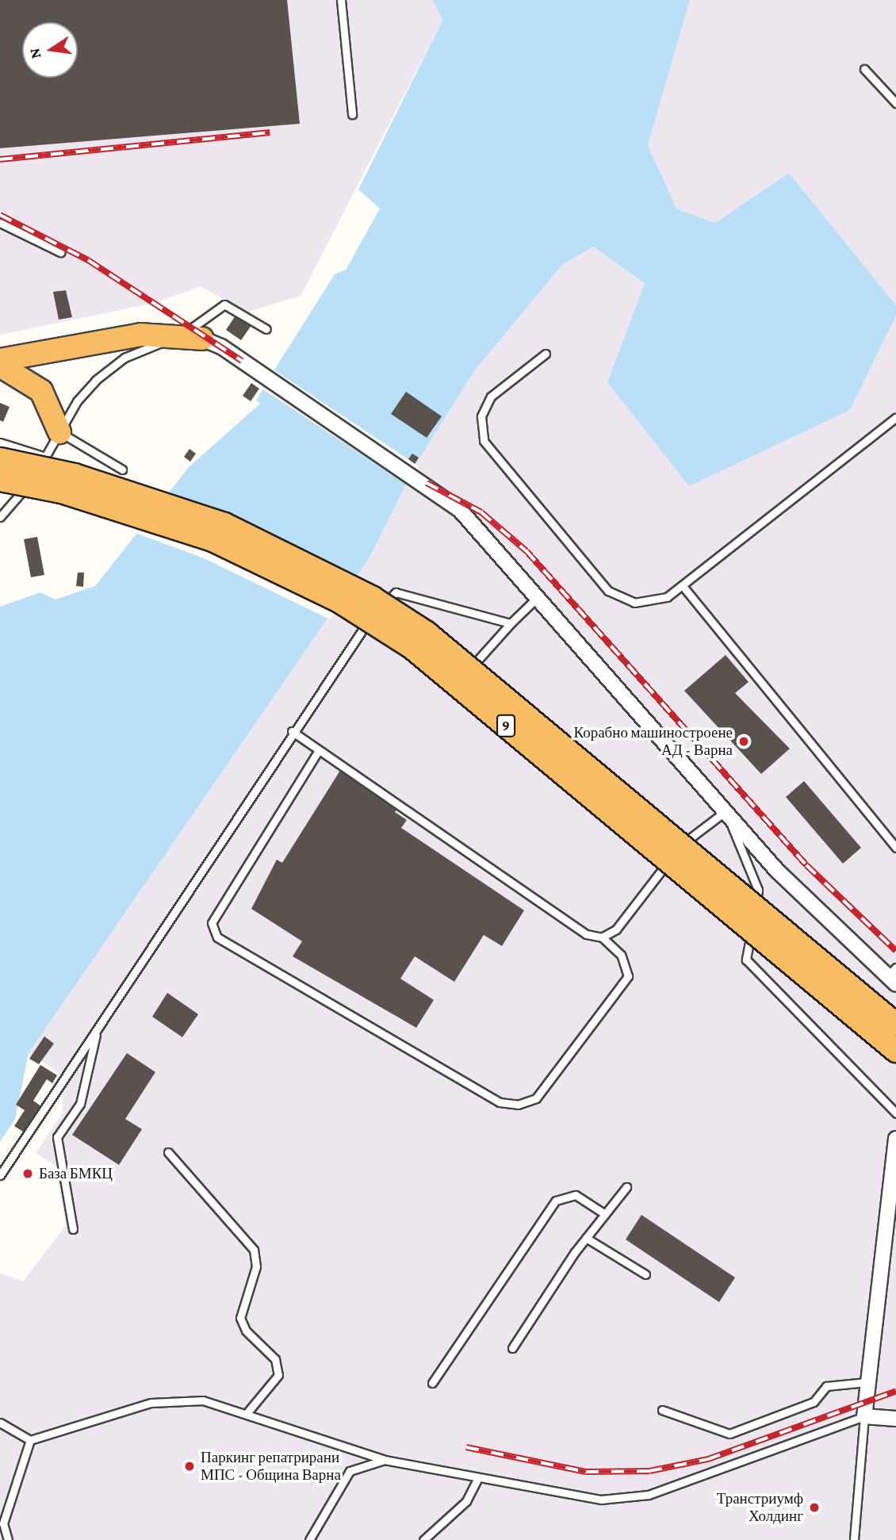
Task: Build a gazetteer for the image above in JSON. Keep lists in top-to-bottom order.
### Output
{
  "streets": {
    "highway": ["9"]
  },
  "places": [
    "Корабно машиностроене АД - Варна",
    "База БМКЦ",
    "Паркинг репатрирани МПС - Община Варна",
    "Транстриумф Холдинг"
  ],
  "north": "left"
}
